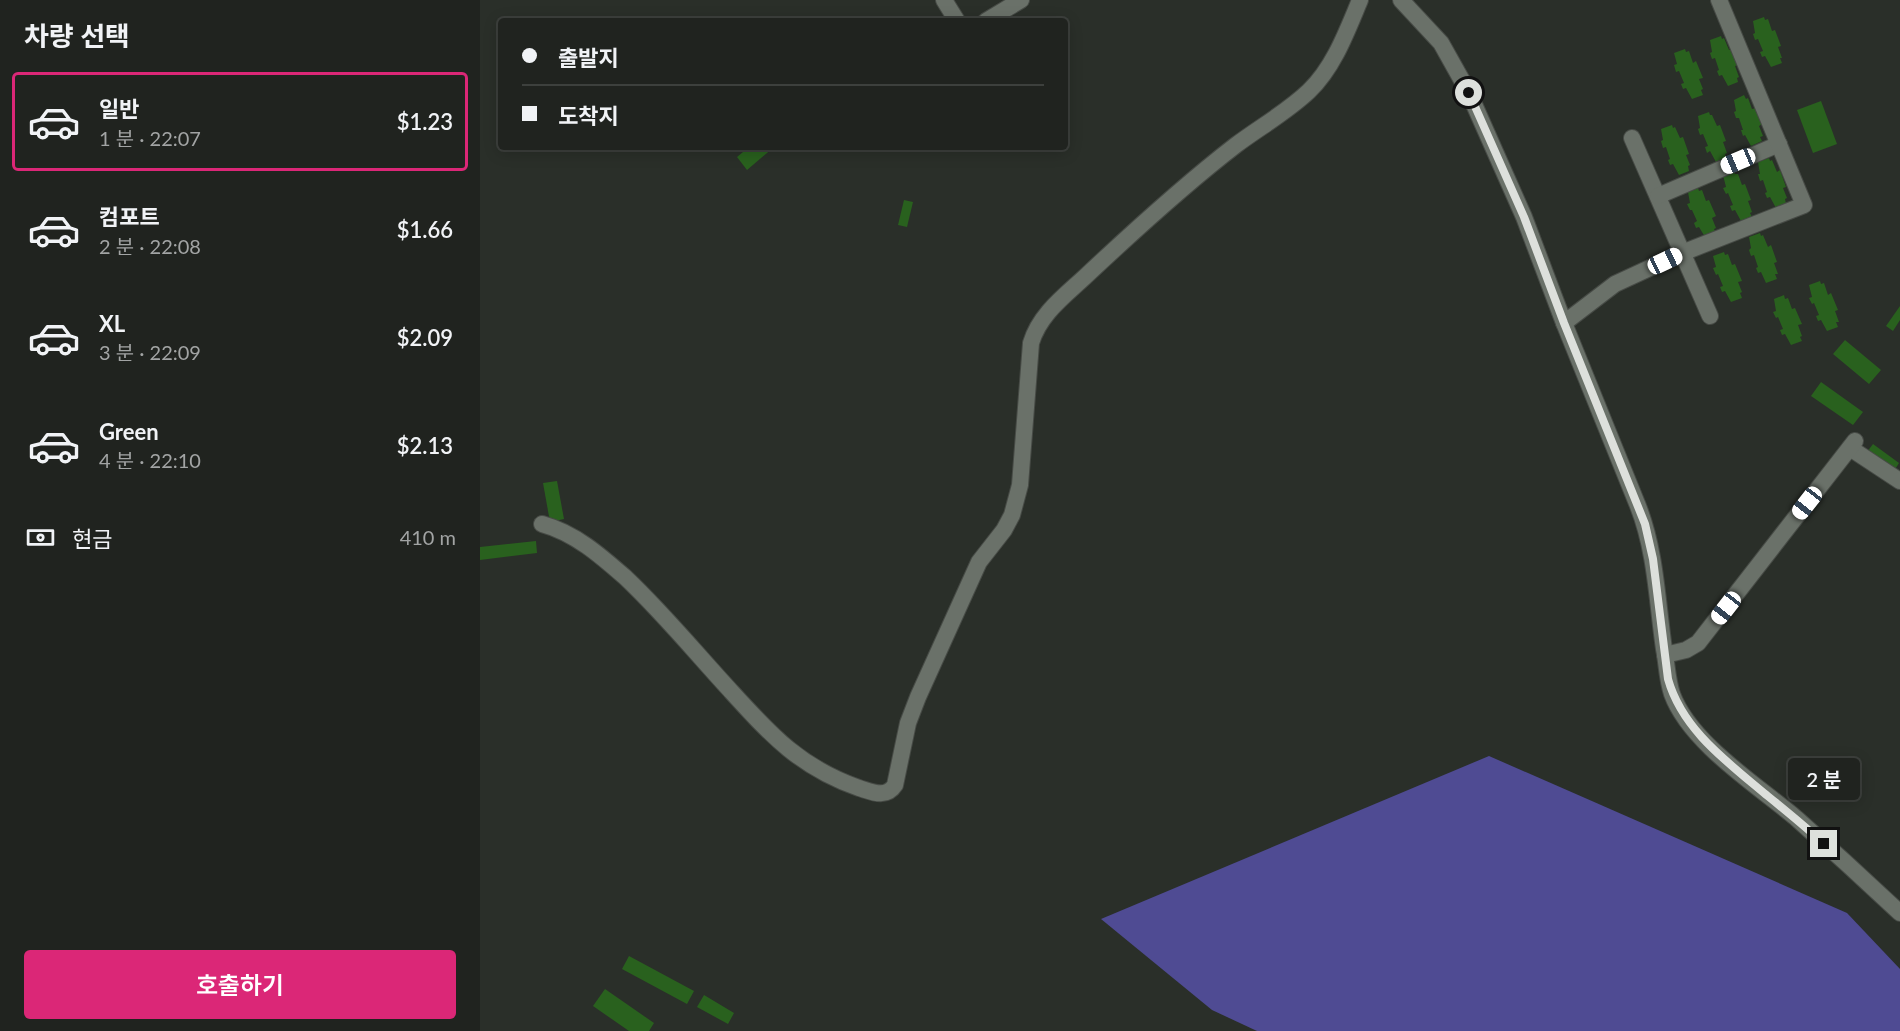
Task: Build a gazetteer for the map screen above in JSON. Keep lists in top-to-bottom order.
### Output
{
  "page": {
    "heading": "차량 선택",
    "banner": ["출발지", "도착지"],
    "list": [
      {
        "name": "일반",
        "note": "1 분 · 22:07",
        "value": "$1.23"
      },
      {
        "name": "컴포트",
        "note": "2 분 · 22:08",
        "value": "$1.66"
      },
      {
        "name": "XL",
        "note": "3 분 · 22:09",
        "value": "$2.09"
      },
      {
        "name": "Green",
        "note": "4 분 · 22:10",
        "value": "$2.13"
      }
    ],
    "pay": ["현금", "410 m"],
    "bubble": "2 분",
    "buttons": "호출하기"
  }
}
